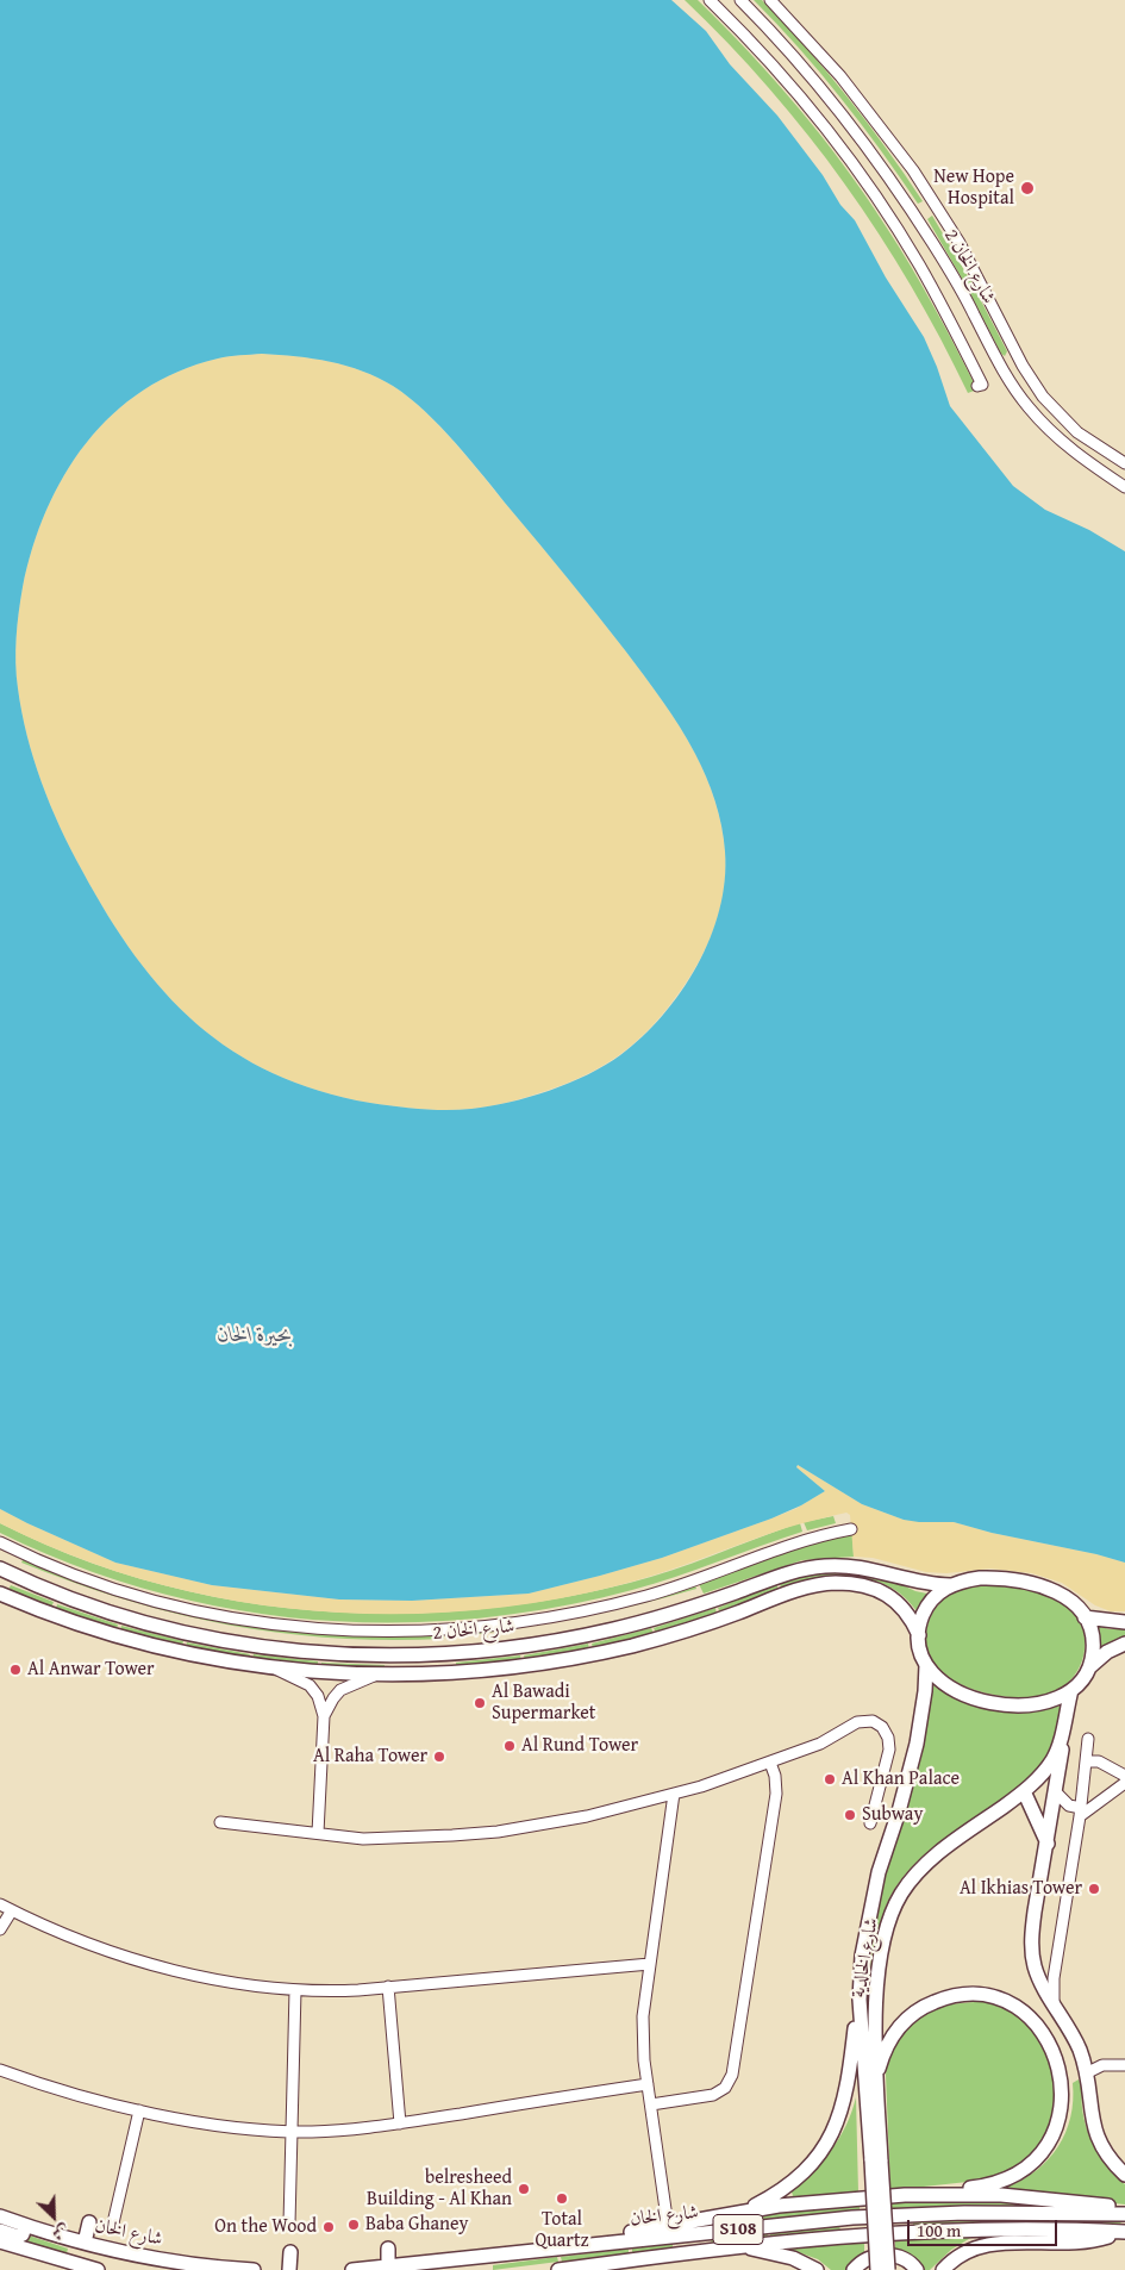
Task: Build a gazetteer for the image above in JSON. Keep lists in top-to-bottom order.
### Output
{
  "streets": {
    "main road": [
      "شارع الخان 2",
      "شارع الخالدية",
      "شارع الخان",
      "S108"
    ]
  },
  "crossings": [
    ["شارع الخان 2", "شارع الخالدية"]
  ],
  "water": ["بحيرة الخان"],
  "places": [
    "New Hope Hospital",
    "Al Anwar Tower",
    "Al Bawadi Supermarket",
    "Al Rund Tower",
    "Al Raha Tower",
    "Al Khan Palace",
    "Subway",
    "Al Ikhias Tower",
    "belresheed Building - Al Khan",
    "Total Quartz",
    "Baba Ghaney",
    "On the Wood"
  ],
  "scale_bar": "100 m",
  "north": "bottom right"
}
